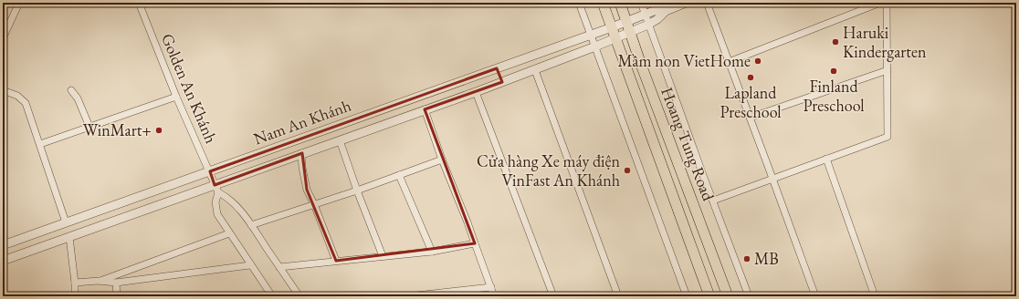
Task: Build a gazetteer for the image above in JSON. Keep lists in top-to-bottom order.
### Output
{
  "streets": {
    "main road": ["Hoang Tung Road"],
    "street": ["Golden An Khánh", "Nam An Khánh"]
  },
  "crossings": [
    ["Golden An Khánh", "Nam An Khánh"],
    ["Nam An Khánh", "Hoang Tung Road"]
  ],
  "places": [
    "Haruki Kindergarten",
    "Mầm non VietHome",
    "Finland Preschool",
    "Lapland Preschool",
    "WinMart+",
    "Cửa hàng Xe máy điện VinFast An Khánh",
    "MB"
  ]
}
